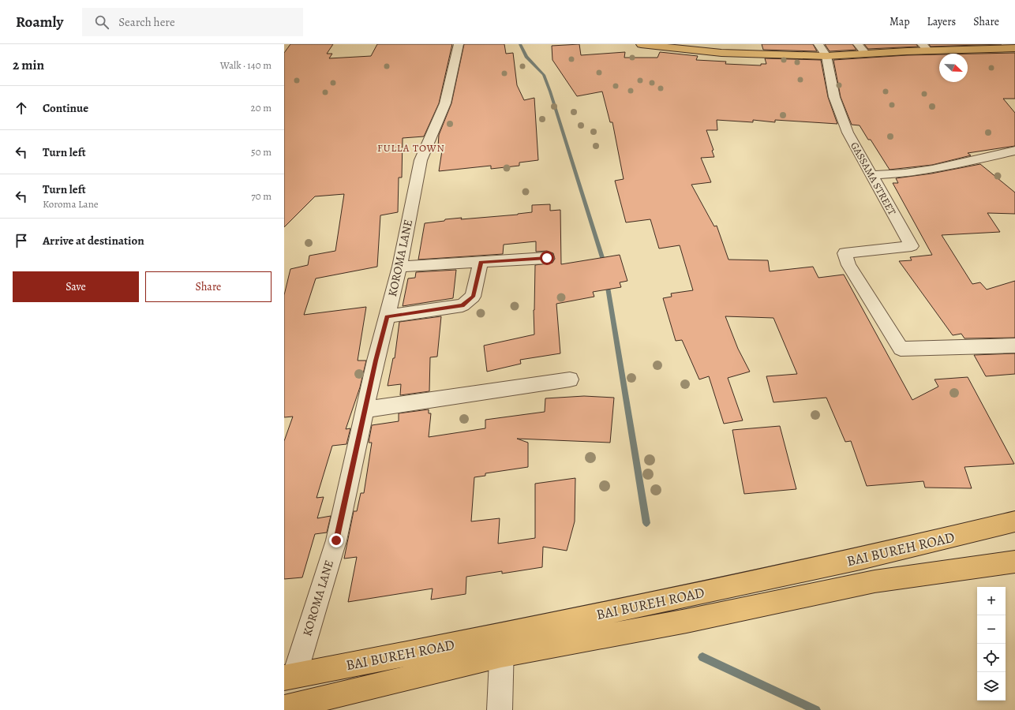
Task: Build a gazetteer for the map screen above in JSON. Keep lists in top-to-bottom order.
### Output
{
  "streets": {
    "main road": ["BAI BUREH ROAD"],
    "street": ["GASSAMA STREET", "KOROMA LANE"]
  },
  "crossings": [
    ["KOROMA LANE", "BAI BUREH ROAD"]
  ],
  "districts": ["FULLA TOWN"],
  "north": "bottom right",
  "page": {
    "header": "Roamly",
    "search": "Search here",
    "nav": ["Map", "Layers", "Share"],
    "heading": ["2 min", "Walk · 140 m"],
    "list": [
      ["Continue", "20 m"],
      ["Turn left", "50 m"],
      ["Turn left", "Koroma Lane", "70 m"],
      "Arrive at destination"
    ],
    "buttons": ["Save", "Share"],
    "map_buttons": ["+", "−"]
  }
}
